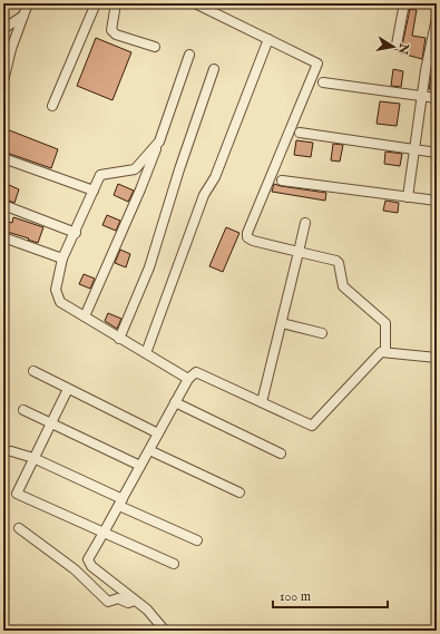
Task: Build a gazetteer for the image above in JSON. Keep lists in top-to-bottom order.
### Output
{
  "scale_bar": "100 m",
  "north": "right"
}
